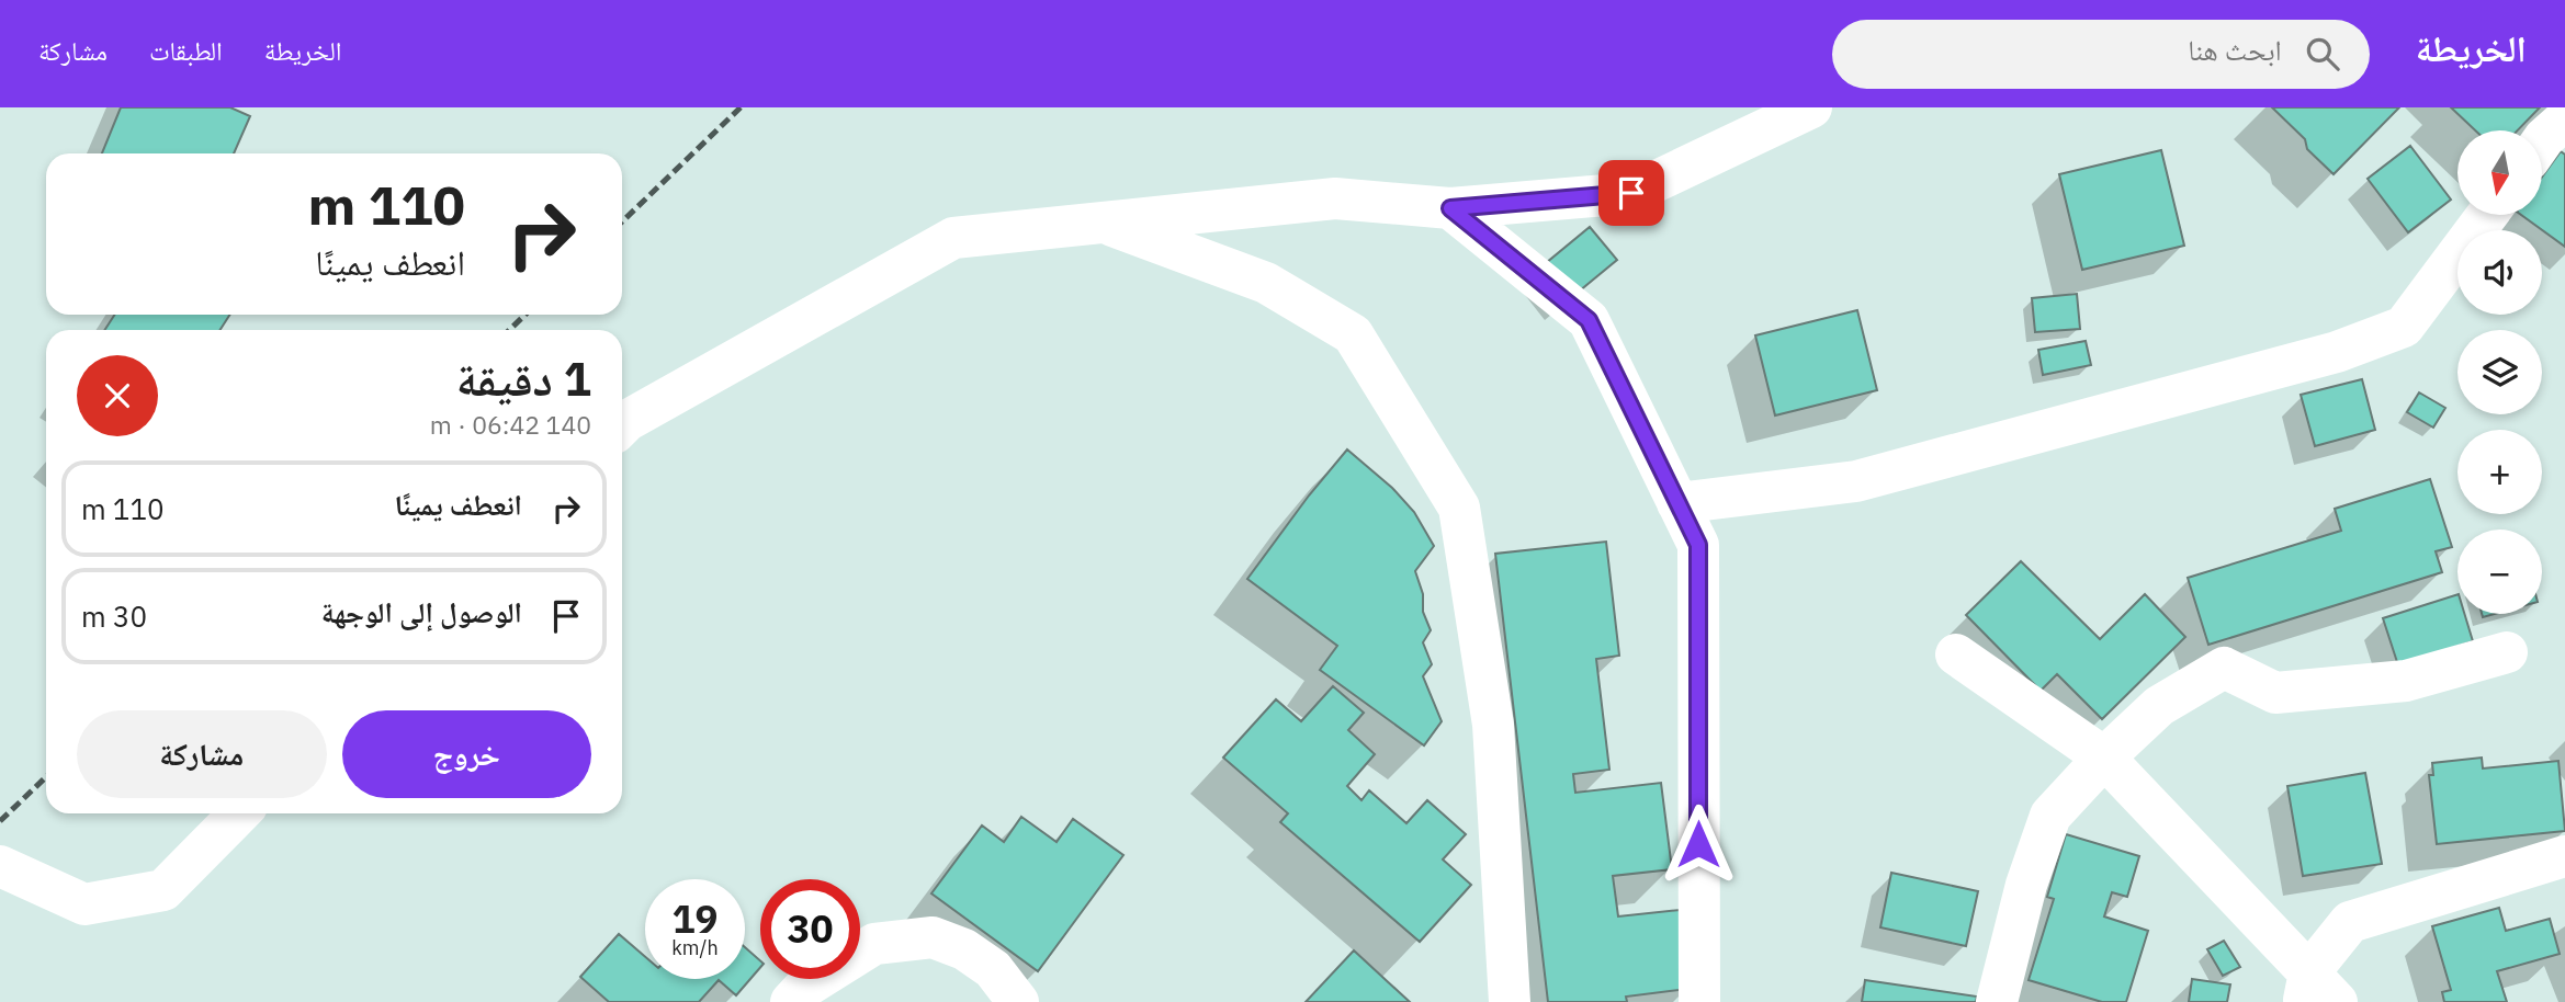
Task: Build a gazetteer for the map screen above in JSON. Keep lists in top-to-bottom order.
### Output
{
  "north": "bottom",
  "page": {
    "header": "الخريطة",
    "search": "ابحث هنا",
    "nav": ["الخريطة", "الطبقات", "مشاركة"],
    "map_buttons": ["+", "−"],
    "turn": ["110 m", "انعطف يمينًا"],
    "heading": ["1 دقيقة", "140 m · 06:42"],
    "list": [
      {
        "name": "انعطف يمينًا",
        "value": "110 m"
      },
      {
        "name": "الوصول إلى الوجهة",
        "value": "30 m"
      }
    ],
    "buttons": ["خروج", "مشاركة"],
    "speed": "19 km/h",
    "limit": "30"
  }
}
